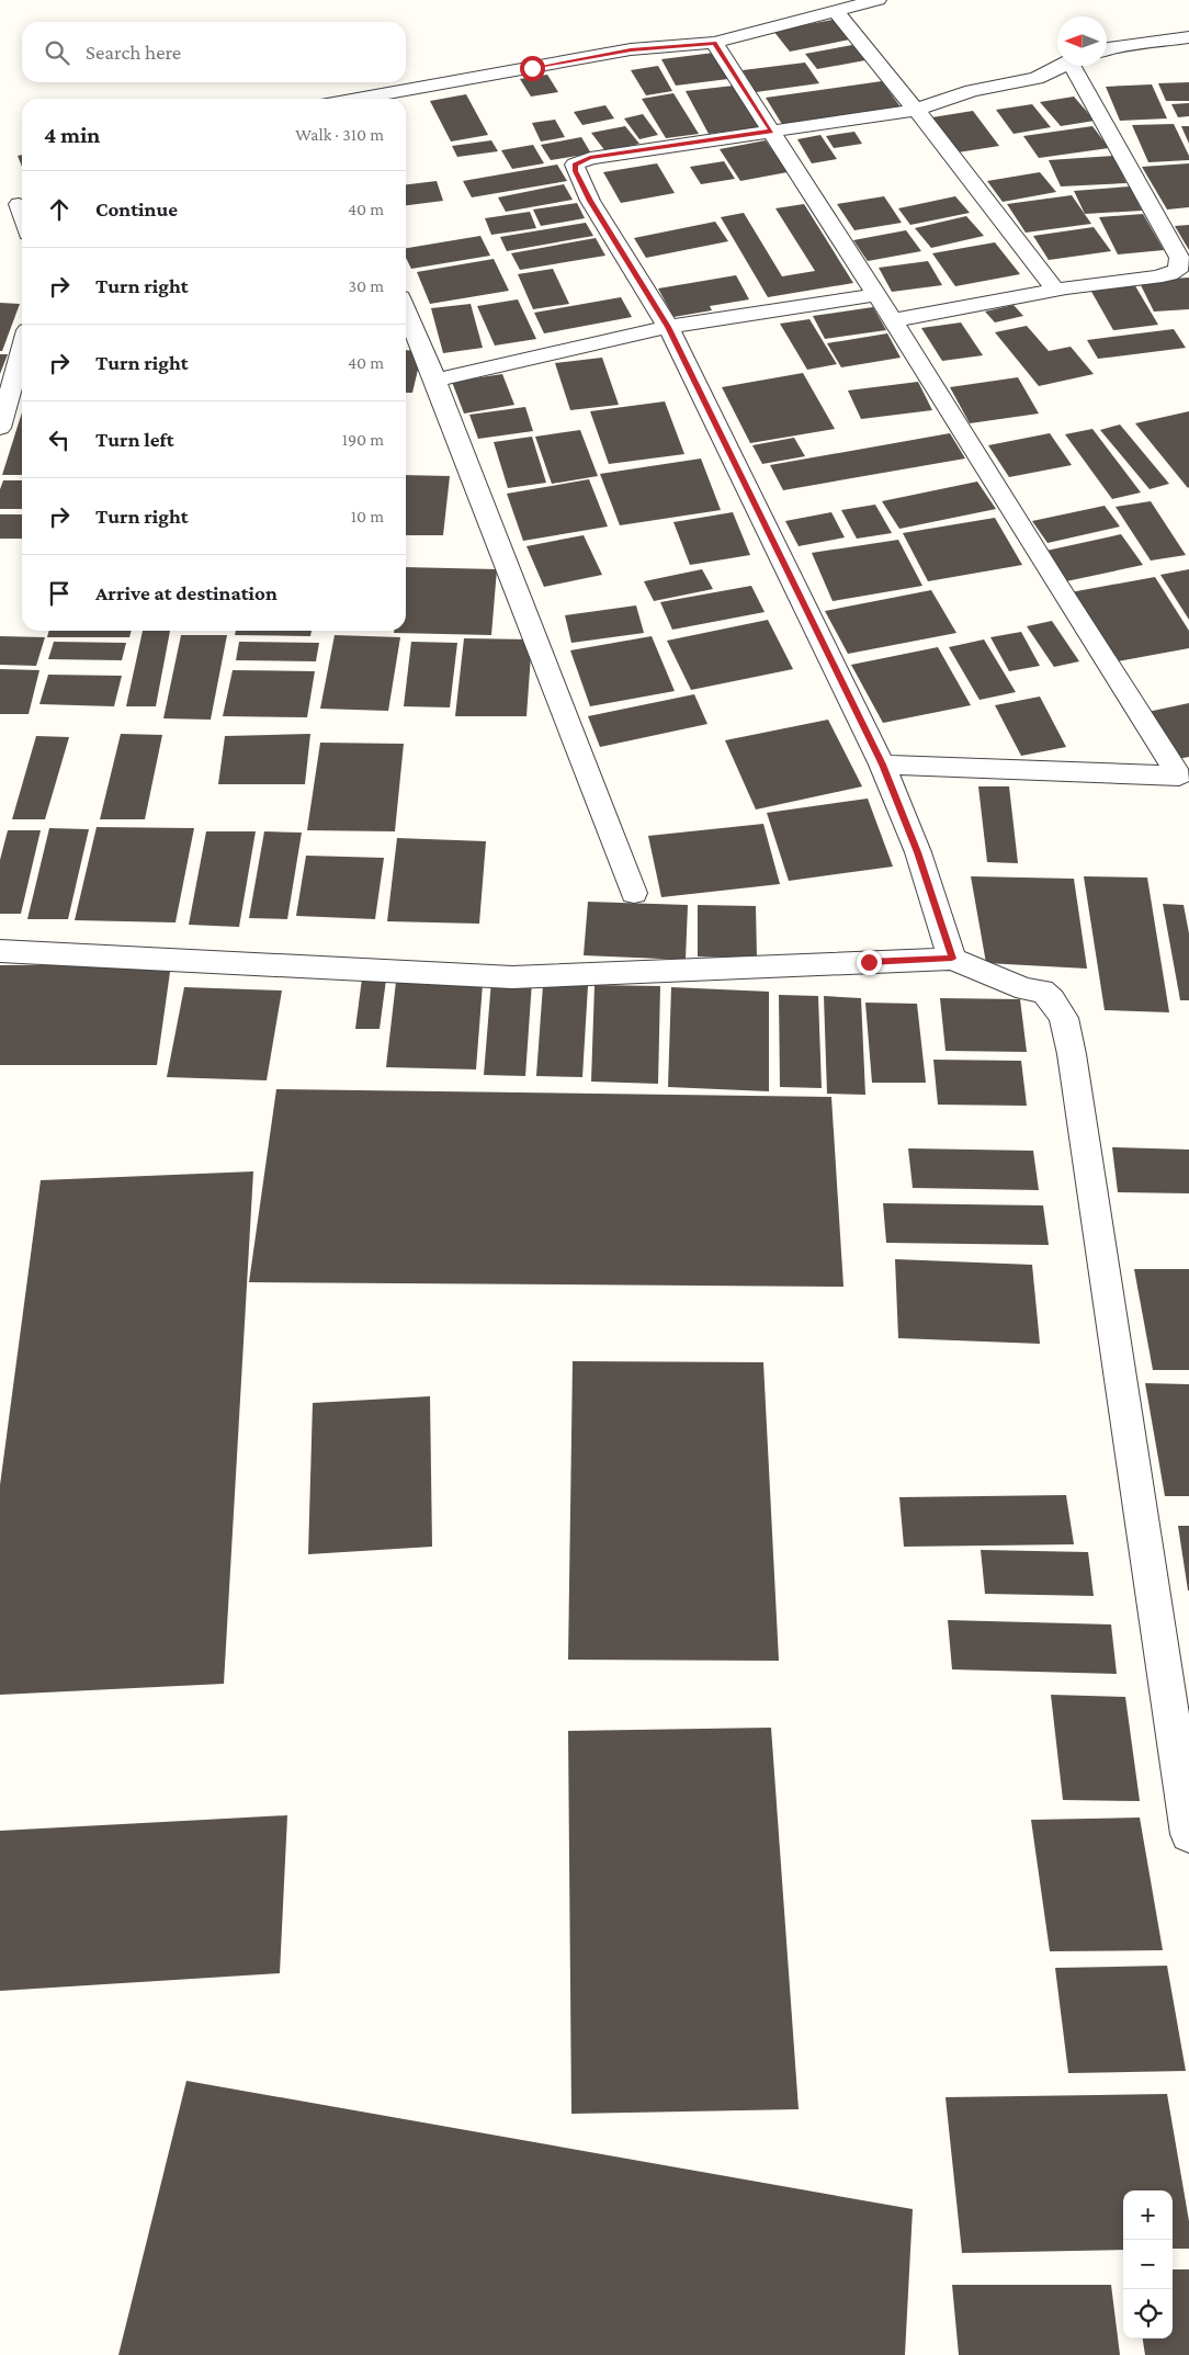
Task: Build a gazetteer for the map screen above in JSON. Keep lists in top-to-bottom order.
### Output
{
  "north": "left",
  "page": {
    "search": "Search here",
    "heading": ["4 min", "Walk · 310 m"],
    "list": [
      ["Continue", "40 m"],
      ["Turn right", "30 m"],
      ["Turn right", "40 m"],
      ["Turn left", "190 m"],
      ["Turn right", "10 m"],
      "Arrive at destination"
    ],
    "map_buttons": ["+", "−"]
  }
}
